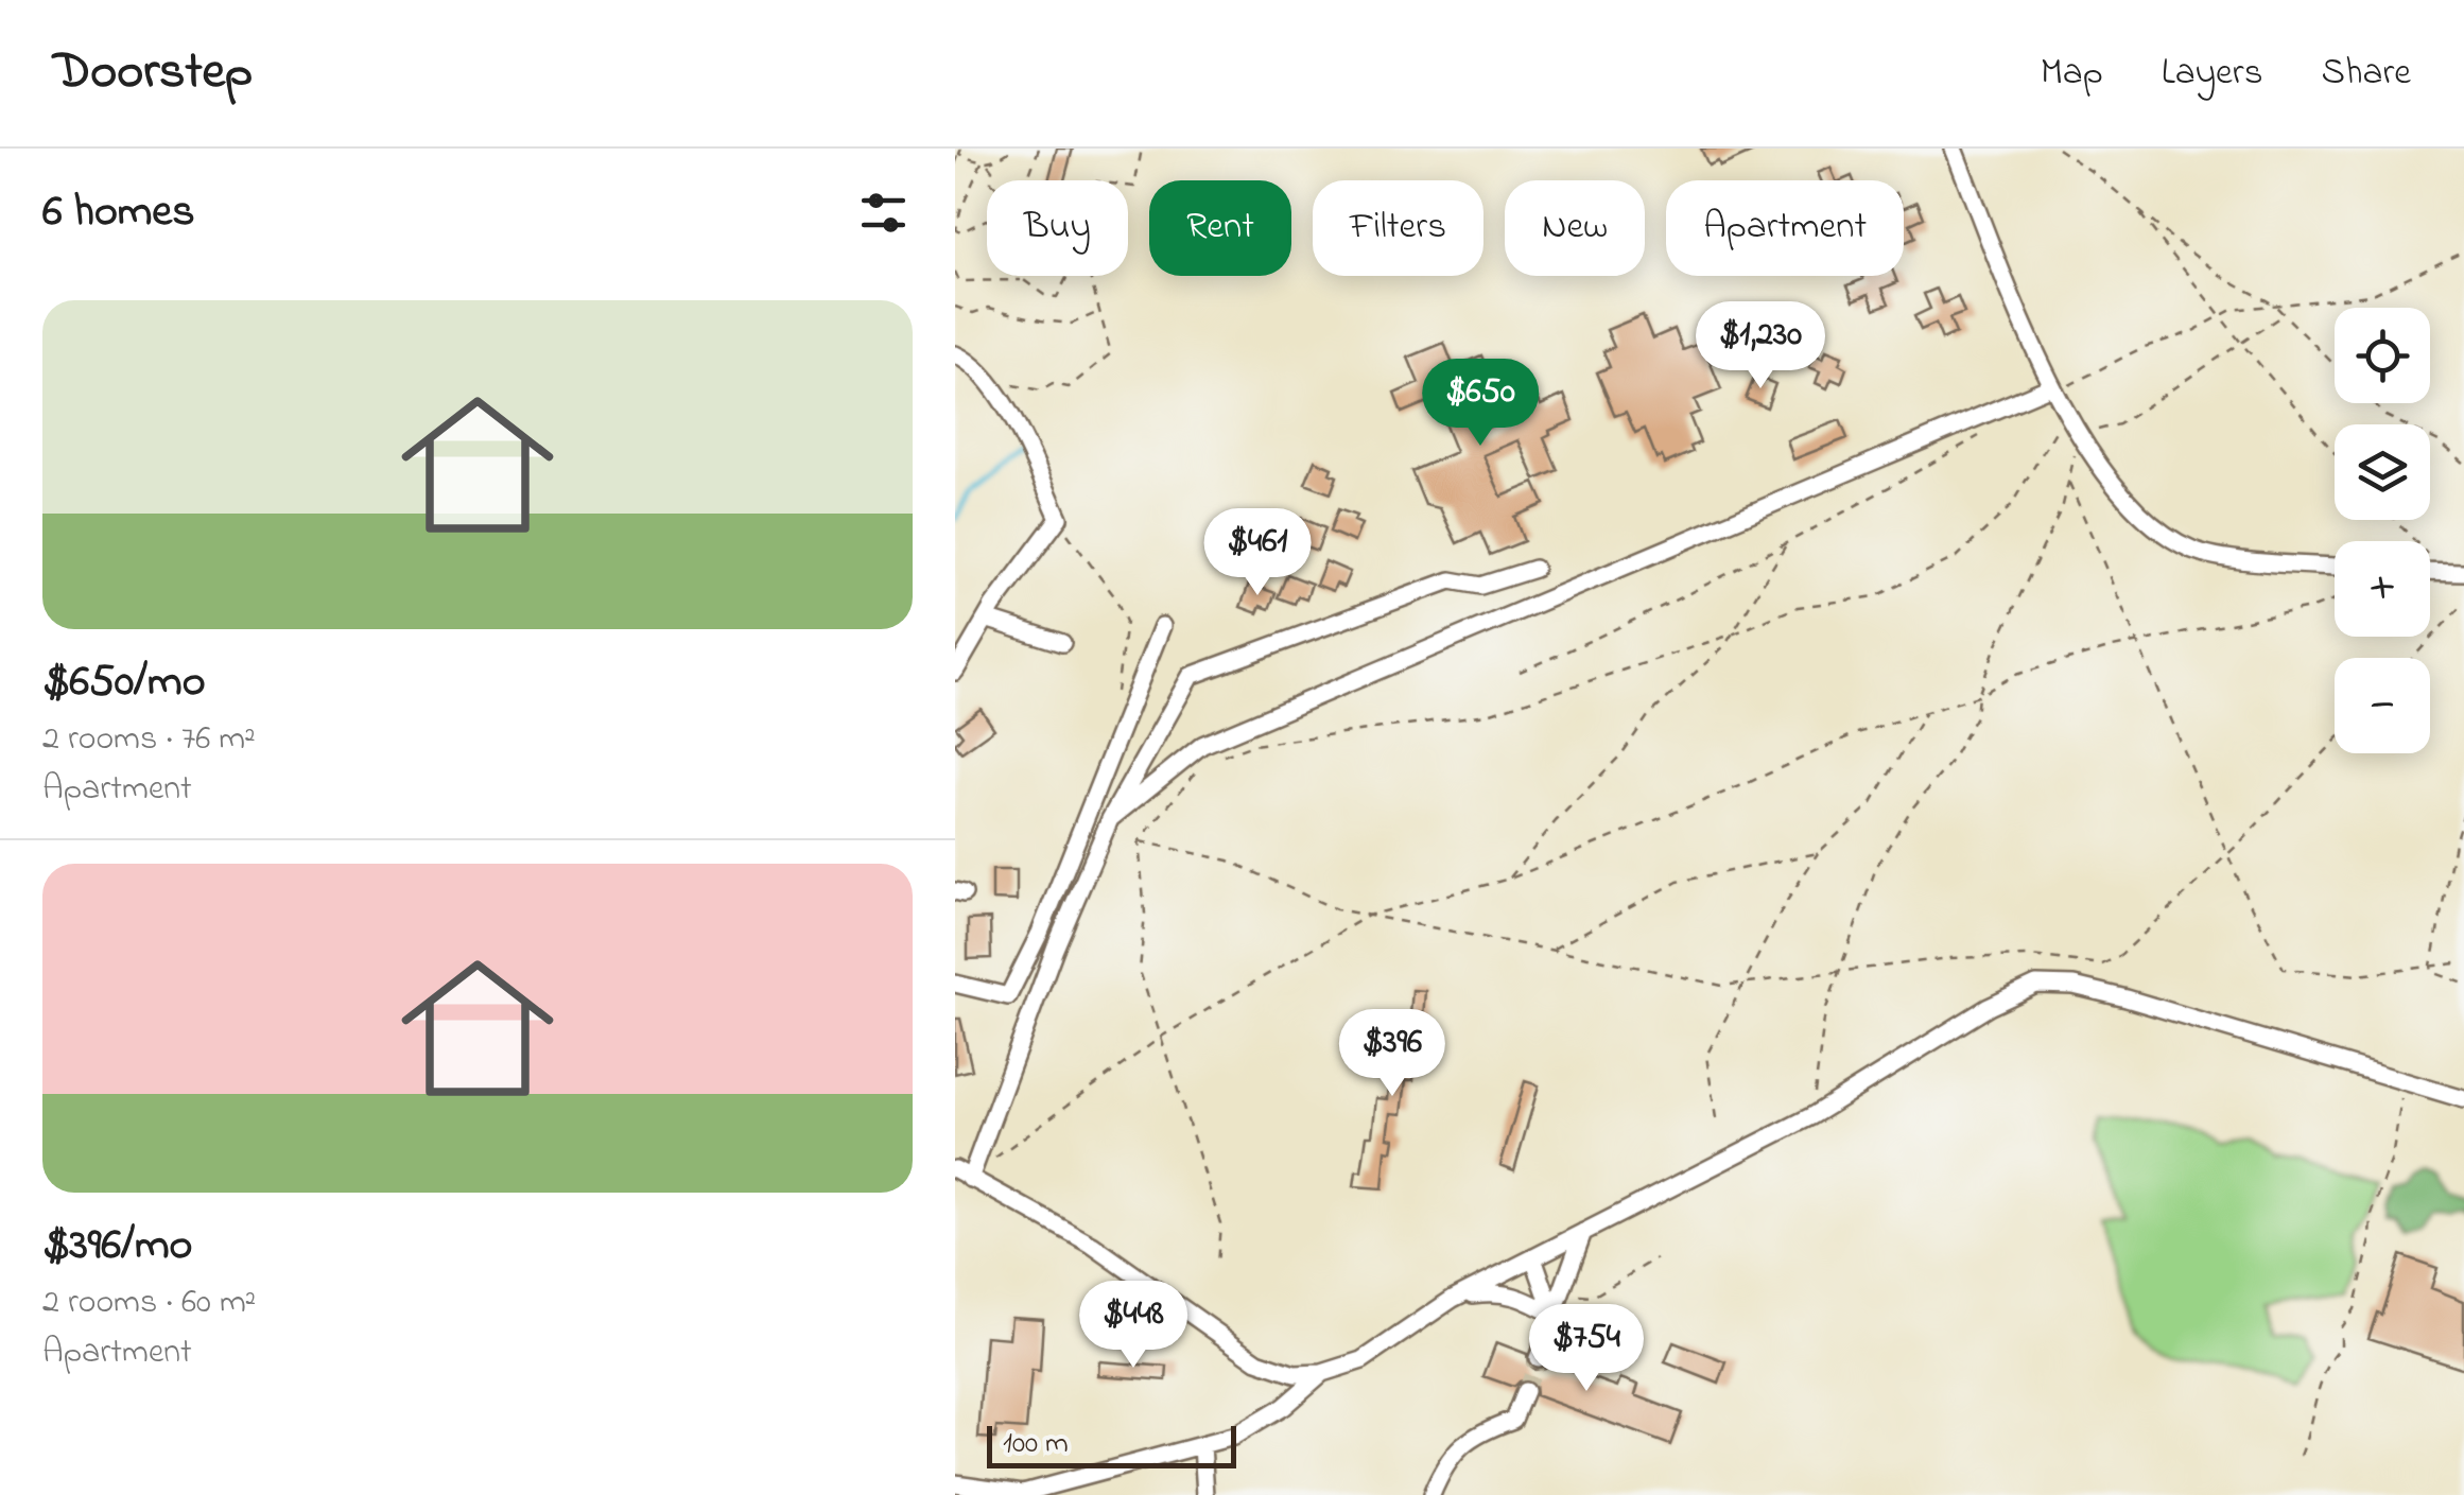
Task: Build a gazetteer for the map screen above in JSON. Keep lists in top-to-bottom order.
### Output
{
  "scale_bar": "100 m",
  "page": {
    "header": "Doorstep",
    "nav": ["Map", "Layers", "Share"],
    "heading": "6 homes",
    "chip": [
      "Buy",
      "Rent",
      "Filters",
      "New",
      "Apartment"
    ],
    "list": [
      {
        "name": "$650/mo",
        "note": "2 rooms · 76 m² · Apartment"
      },
      {
        "name": "$396/mo",
        "note": "2 rooms · 60 m² · Apartment"
      }
    ],
    "price": [
      "$1,230",
      "$650",
      "$461",
      "$396",
      "$448",
      "$754"
    ],
    "map_buttons": ["+", "−"],
    "scale": "100 m"
  }
}
